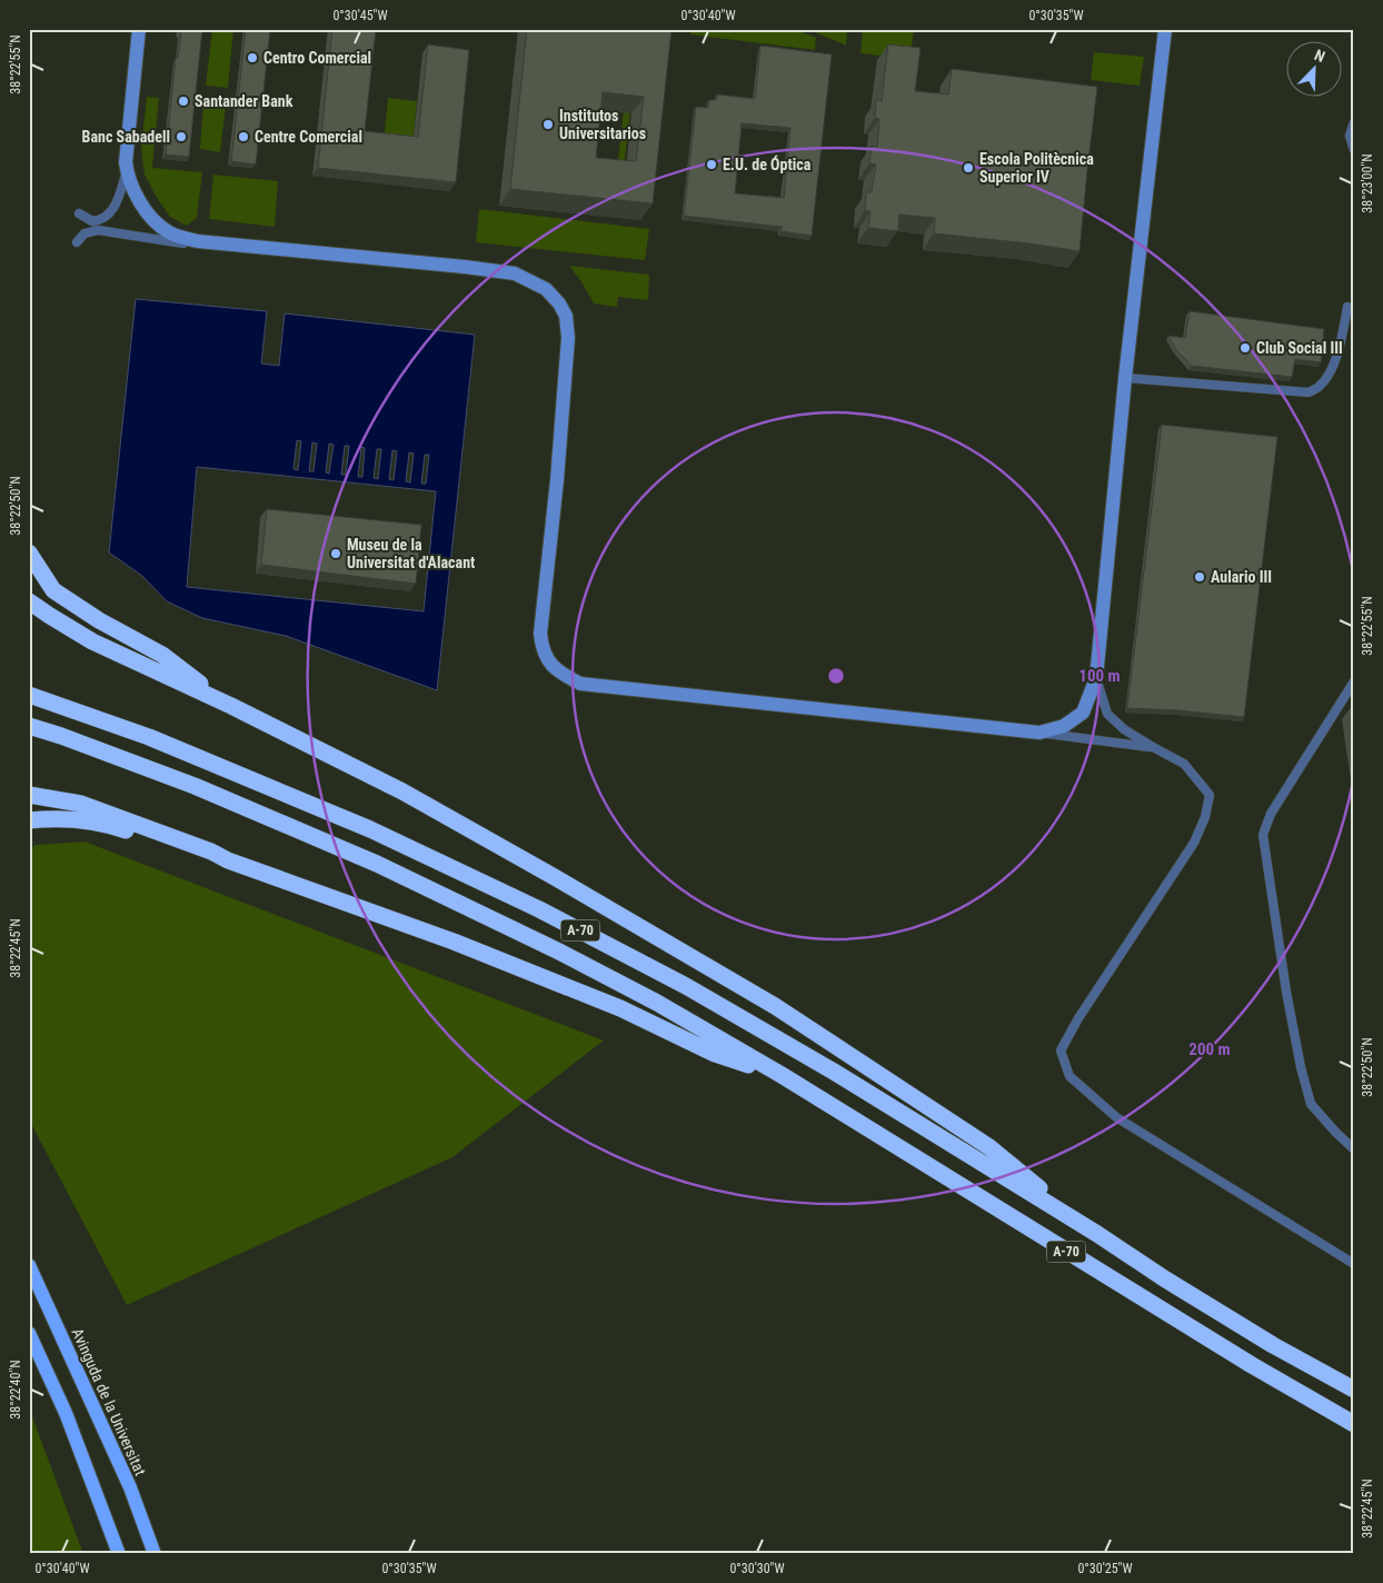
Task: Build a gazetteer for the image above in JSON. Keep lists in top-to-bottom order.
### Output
{
  "streets": {
    "highway": ["A-70"],
    "main road": ["Avinguda de la Universitat"]
  },
  "places": [
    "Centro Comercial",
    "Santander Bank",
    "Institutos Universitarios",
    "Banc Sabadell",
    "Centre Comercial",
    "E.U. de Óptica",
    "Escola Politècnica Superior IV",
    "Club Social III",
    "Museu de la Universitat d'Alacant",
    "Aulario III"
  ],
  "north": "top right",
  "coordinates": [
    "0°30'45\"W",
    "0°30'40\"W",
    "0°30'35\"W",
    "38°22'55\"N",
    "38°23'00\"N",
    "38°22'50\"N",
    "38°22'45\"N",
    "38°22'40\"N",
    "0°30'30\"W",
    "0°30'25\"W"
  ],
  "rings": ["100 m", "200 m"]
}
